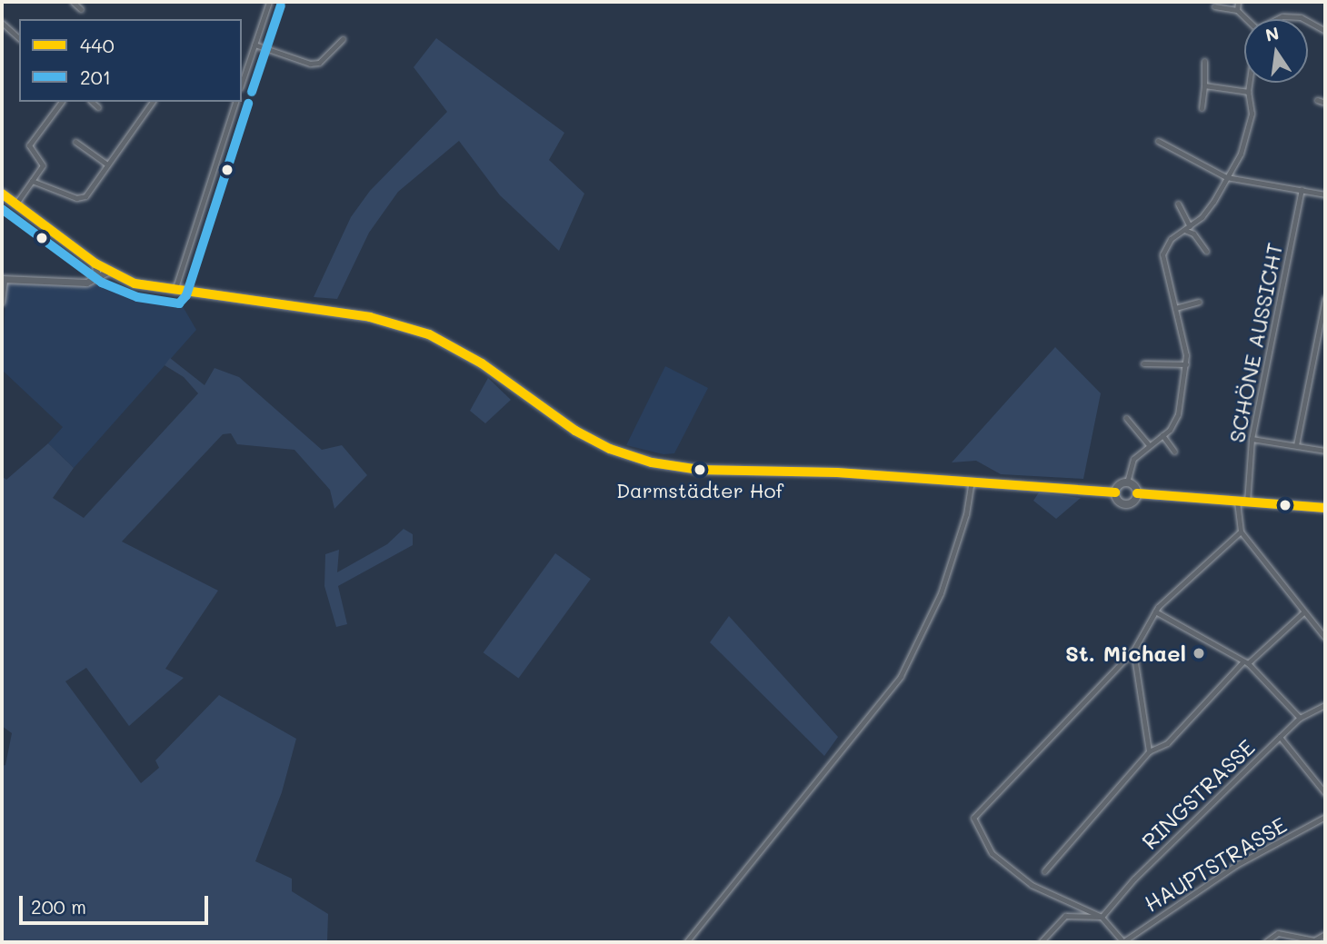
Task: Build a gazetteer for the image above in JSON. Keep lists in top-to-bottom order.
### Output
{
  "streets": {
    "street": ["SCHÖNE AUSSICHT", "RINGSTRASSE", "HAUPTSTRASSE"]
  },
  "places": ["Darmstädter Hof", "St. Michael"],
  "lines": ["transit line 201", "transit line 440"],
  "legend": ["440", "201"],
  "scale_bar": "200 m",
  "north": "top"
}
